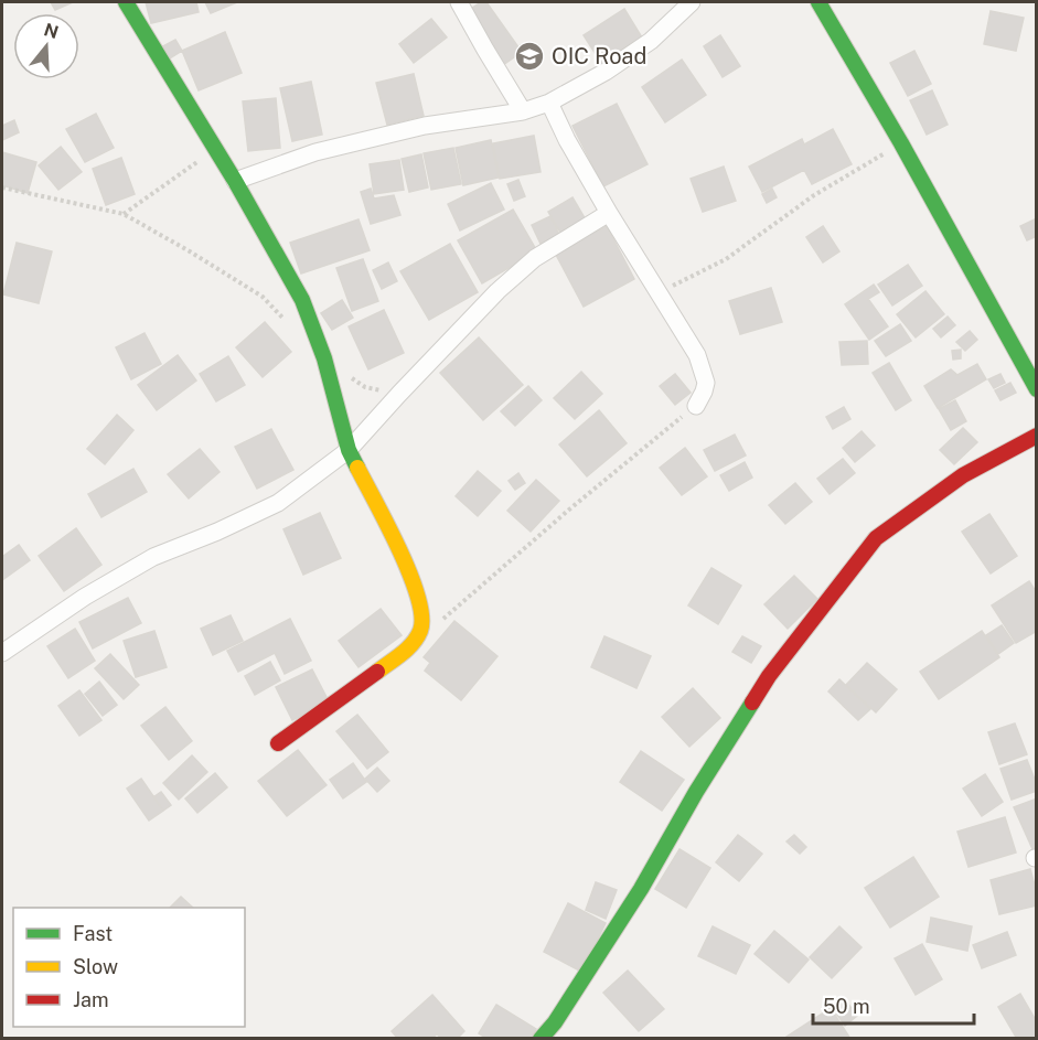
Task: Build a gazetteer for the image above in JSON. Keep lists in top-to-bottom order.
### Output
{
  "places": {
    "school or university": ["OIC Road"]
  },
  "legend": ["Fast", "Slow", "Jam"],
  "scale_bar": "50 m",
  "north": "top"
}
